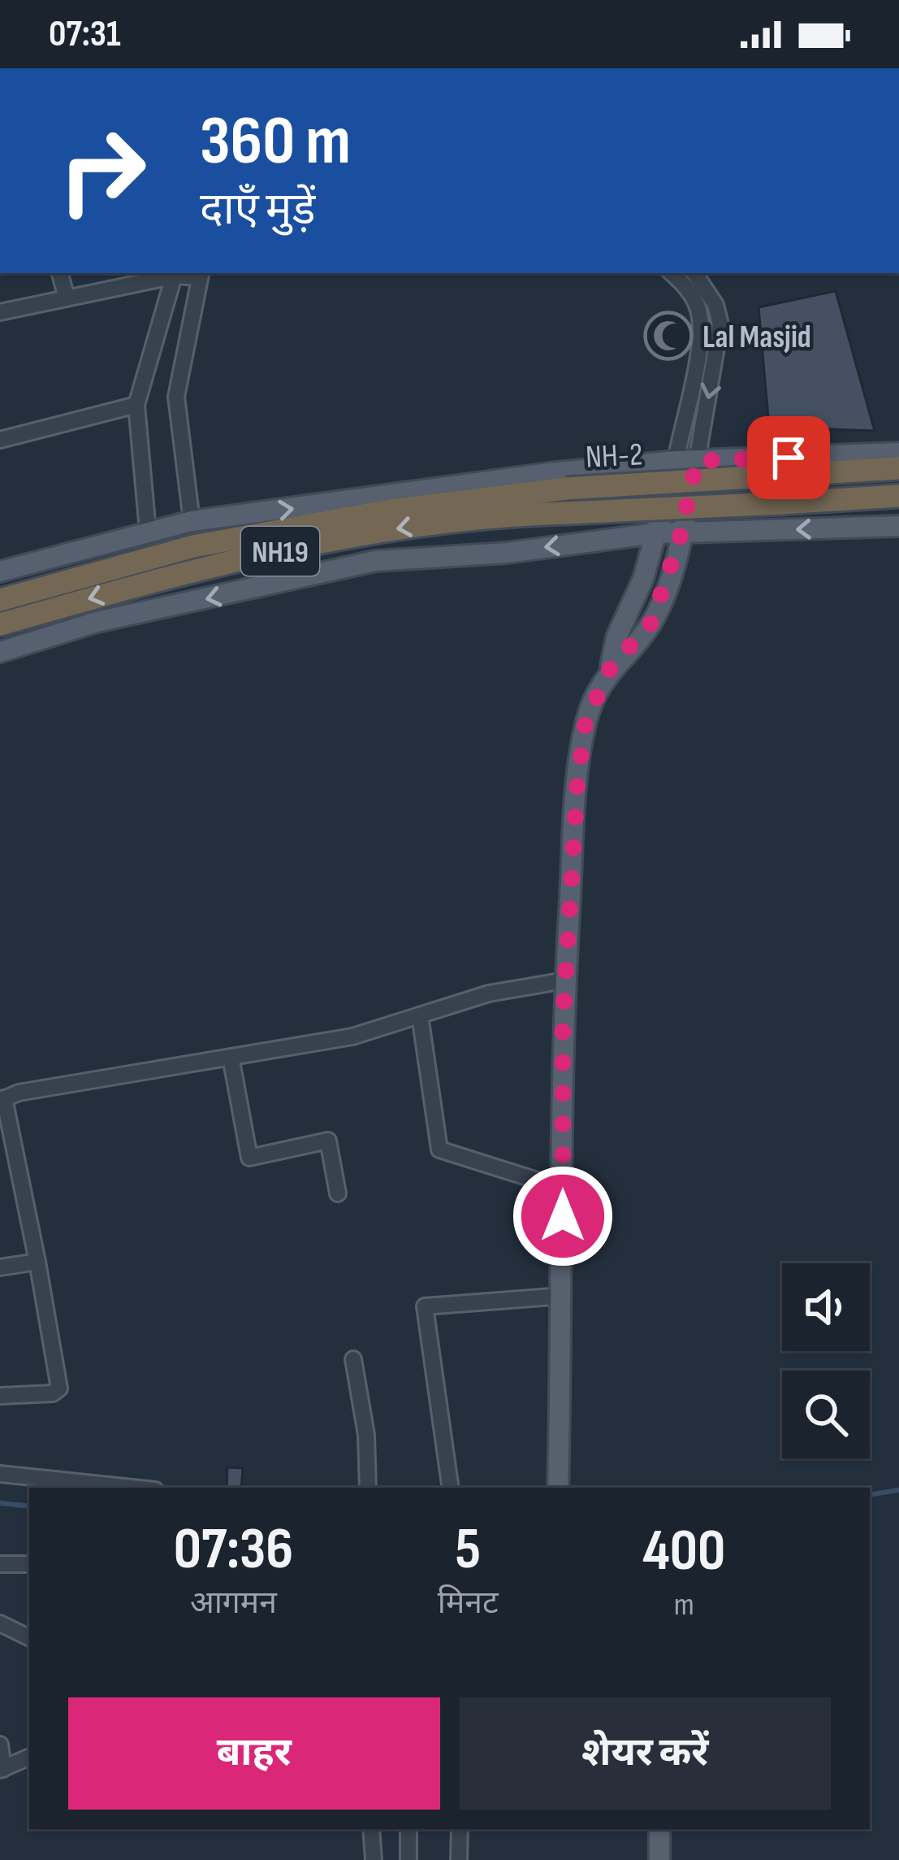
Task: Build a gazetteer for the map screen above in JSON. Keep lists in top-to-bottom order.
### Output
{
  "streets": {
    "highway": ["NH-2", "NH19"]
  },
  "places": {
    "mosque": ["Lal Masjid"]
  },
  "page": {
    "status": "07:31",
    "turn": ["360 m", "दाएँ मुड़ें"],
    "eta": [
      "07:36",
      "आगमन",
      "5",
      "मिनट",
      "400",
      "m"
    ],
    "buttons": ["बाहर", "शेयर करें"]
  }
}
